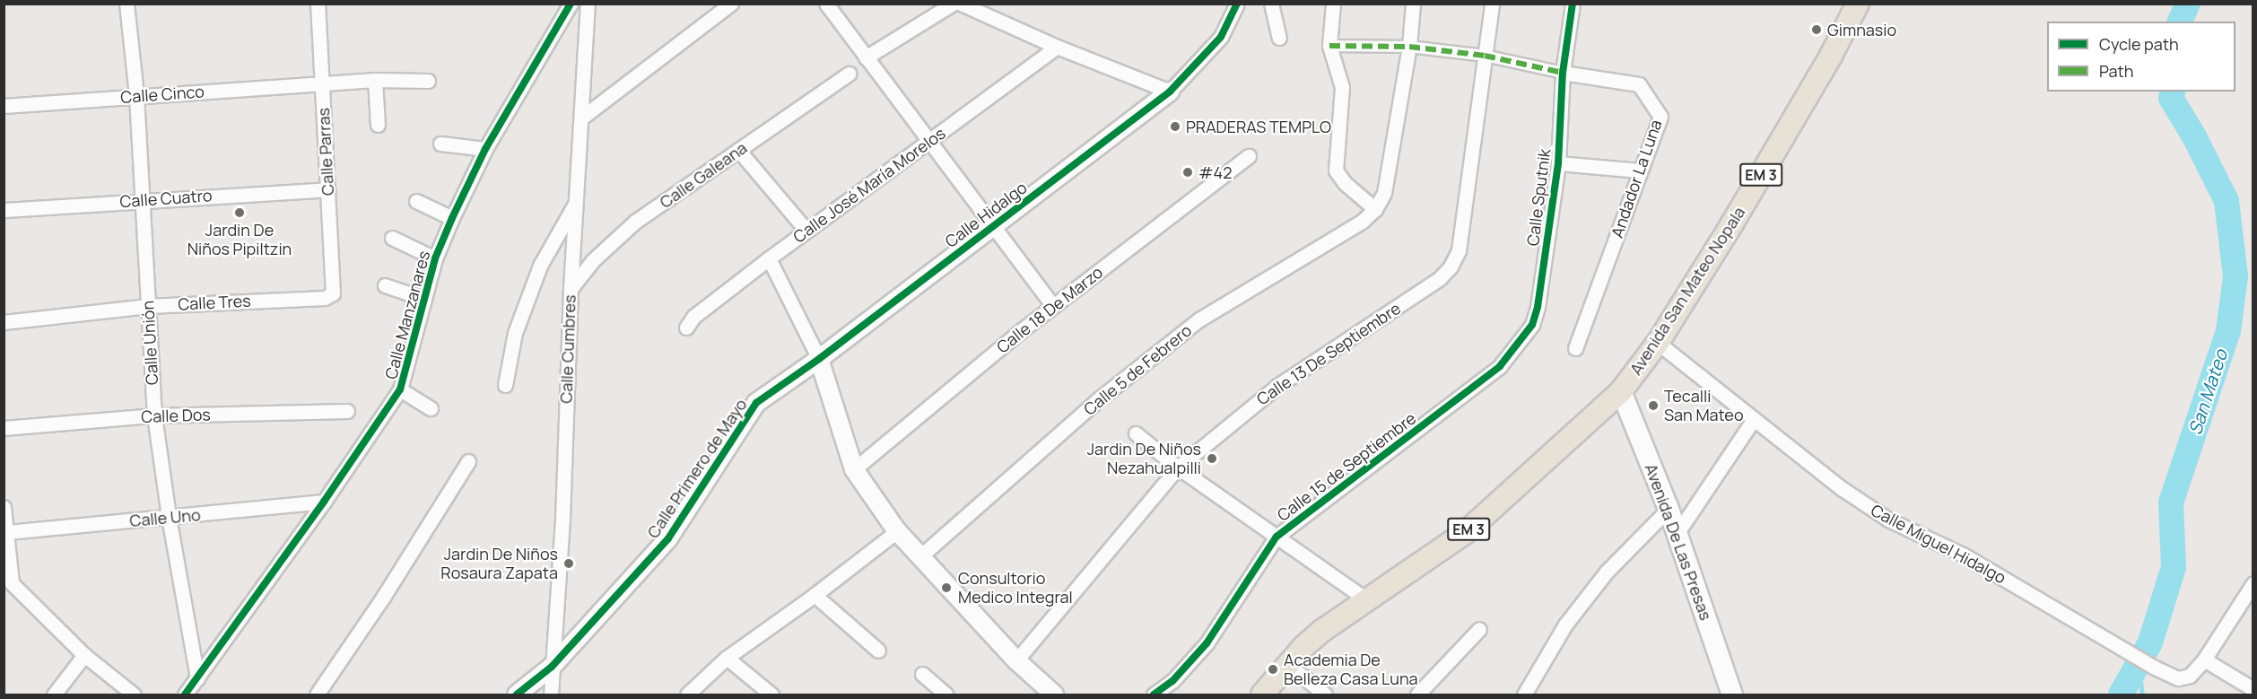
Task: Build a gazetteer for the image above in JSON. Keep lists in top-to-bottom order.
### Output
{
  "streets": {
    "main road": ["EM 3", "Avenida San Mateo Nopala", "Avenida De Las Presas"],
    "street": [
      "Calle Cinco",
      "Calle Parras",
      "Calle Galeana",
      "Andador La Luna",
      "Calle José María Morelos",
      "Calle Sputnik",
      "Calle Cuatro",
      "Calle Hidalgo",
      "Calle Tres",
      "Calle 18 De Marzo",
      "Calle Manzanares",
      "Calle Unión",
      "Calle Cumbres",
      "Calle 13 De Septiembre",
      "Calle 5 de Febrero",
      "Calle Dos",
      "Calle 15 de Septiembre",
      "Calle Primero de Mayo",
      "Calle Uno",
      "Calle Miguel Hidalgo"
    ]
  },
  "crossings": [
    ["Calle Cinco", "Calle Parras"],
    ["Calle Cinco", "Calle Unión"],
    ["Calle Parras", "Calle Cuatro"],
    ["Calle Parras", "Calle Tres"],
    ["Calle Galeana", "Calle Cumbres"],
    ["Andador La Luna", "Calle Sputnik"],
    ["Calle Sputnik", "Calle 15 de Septiembre"],
    ["Calle Cuatro", "Calle Unión"],
    ["Calle Hidalgo", "Calle Primero de Mayo"],
    ["Avenida San Mateo Nopala", "Avenida De Las Presas"],
    ["Avenida San Mateo Nopala", "Calle Miguel Hidalgo"],
    ["Calle Tres", "Calle Unión"],
    ["Calle Manzanares", "Calle Unión"],
    ["Calle Manzanares", "Calle Uno"],
    ["Calle Unión", "Calle Dos"],
    ["Calle Unión", "Calle Uno"],
    ["Calle Cumbres", "Calle Primero de Mayo"]
  ],
  "water": ["San Mateo"],
  "places": [
    "Gimnasio",
    "PRADERAS TEMPLO",
    "#42",
    "Jardin De Niños Pipiltzin",
    "Tecalli San Mateo",
    "Jardin De Niños Nezahualpilli",
    "Jardin De Niños Rosaura Zapata",
    "Consultorio Medico Integral",
    "Academia De Belleza Casa Luna"
  ],
  "legend": ["Cycle path", "Path"]
}
